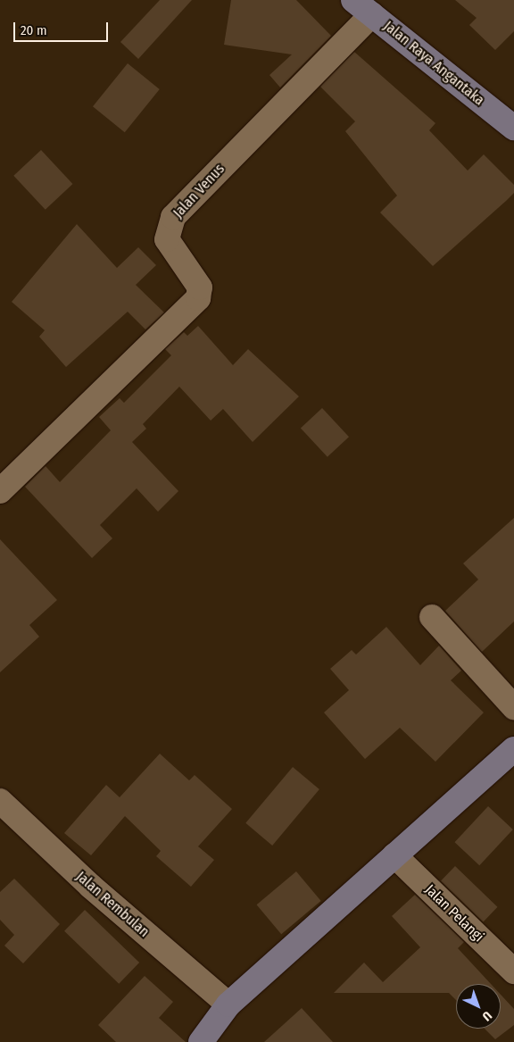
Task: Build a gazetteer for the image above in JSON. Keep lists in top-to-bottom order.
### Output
{
  "streets": {
    "main road": ["Jalan Raya Angantaka"],
    "street": ["Jalan Venus", "Jalan Rembulan", "Jalan Pelangi"]
  },
  "crossings": [
    ["Jalan Raya Angantaka", "Jalan Venus"]
  ],
  "scale_bar": "20 m",
  "north": "bottom right"
}
